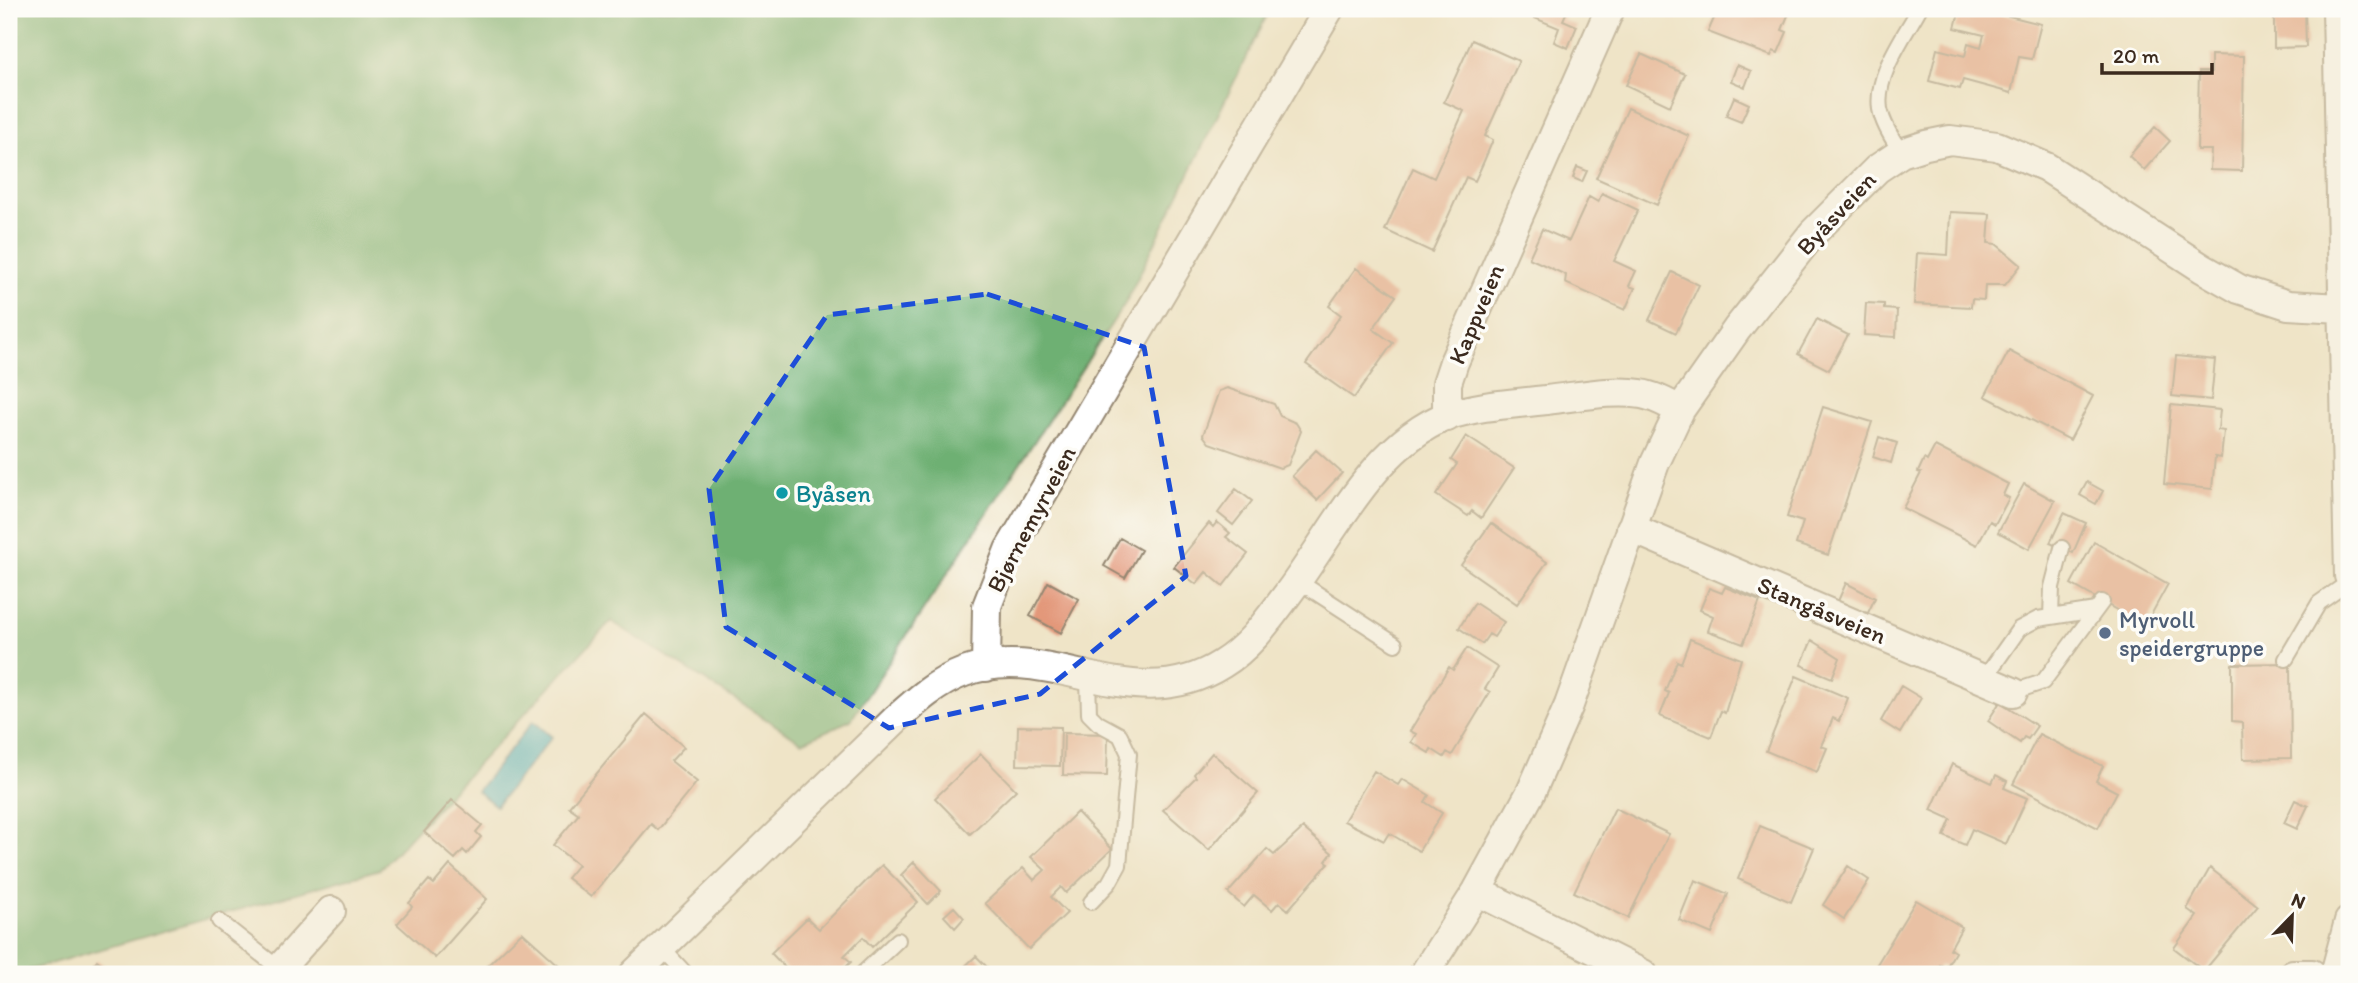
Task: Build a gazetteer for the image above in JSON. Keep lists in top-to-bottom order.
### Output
{
  "streets": {
    "street": [
      "Byåsveien",
      "Kappveien",
      "Bjørnemyrveien",
      "Stangåsveien"
    ]
  },
  "places": ["Byåsen", "Myrvoll speidergruppe"],
  "scale_bar": "20 m",
  "north": "top right"
}
